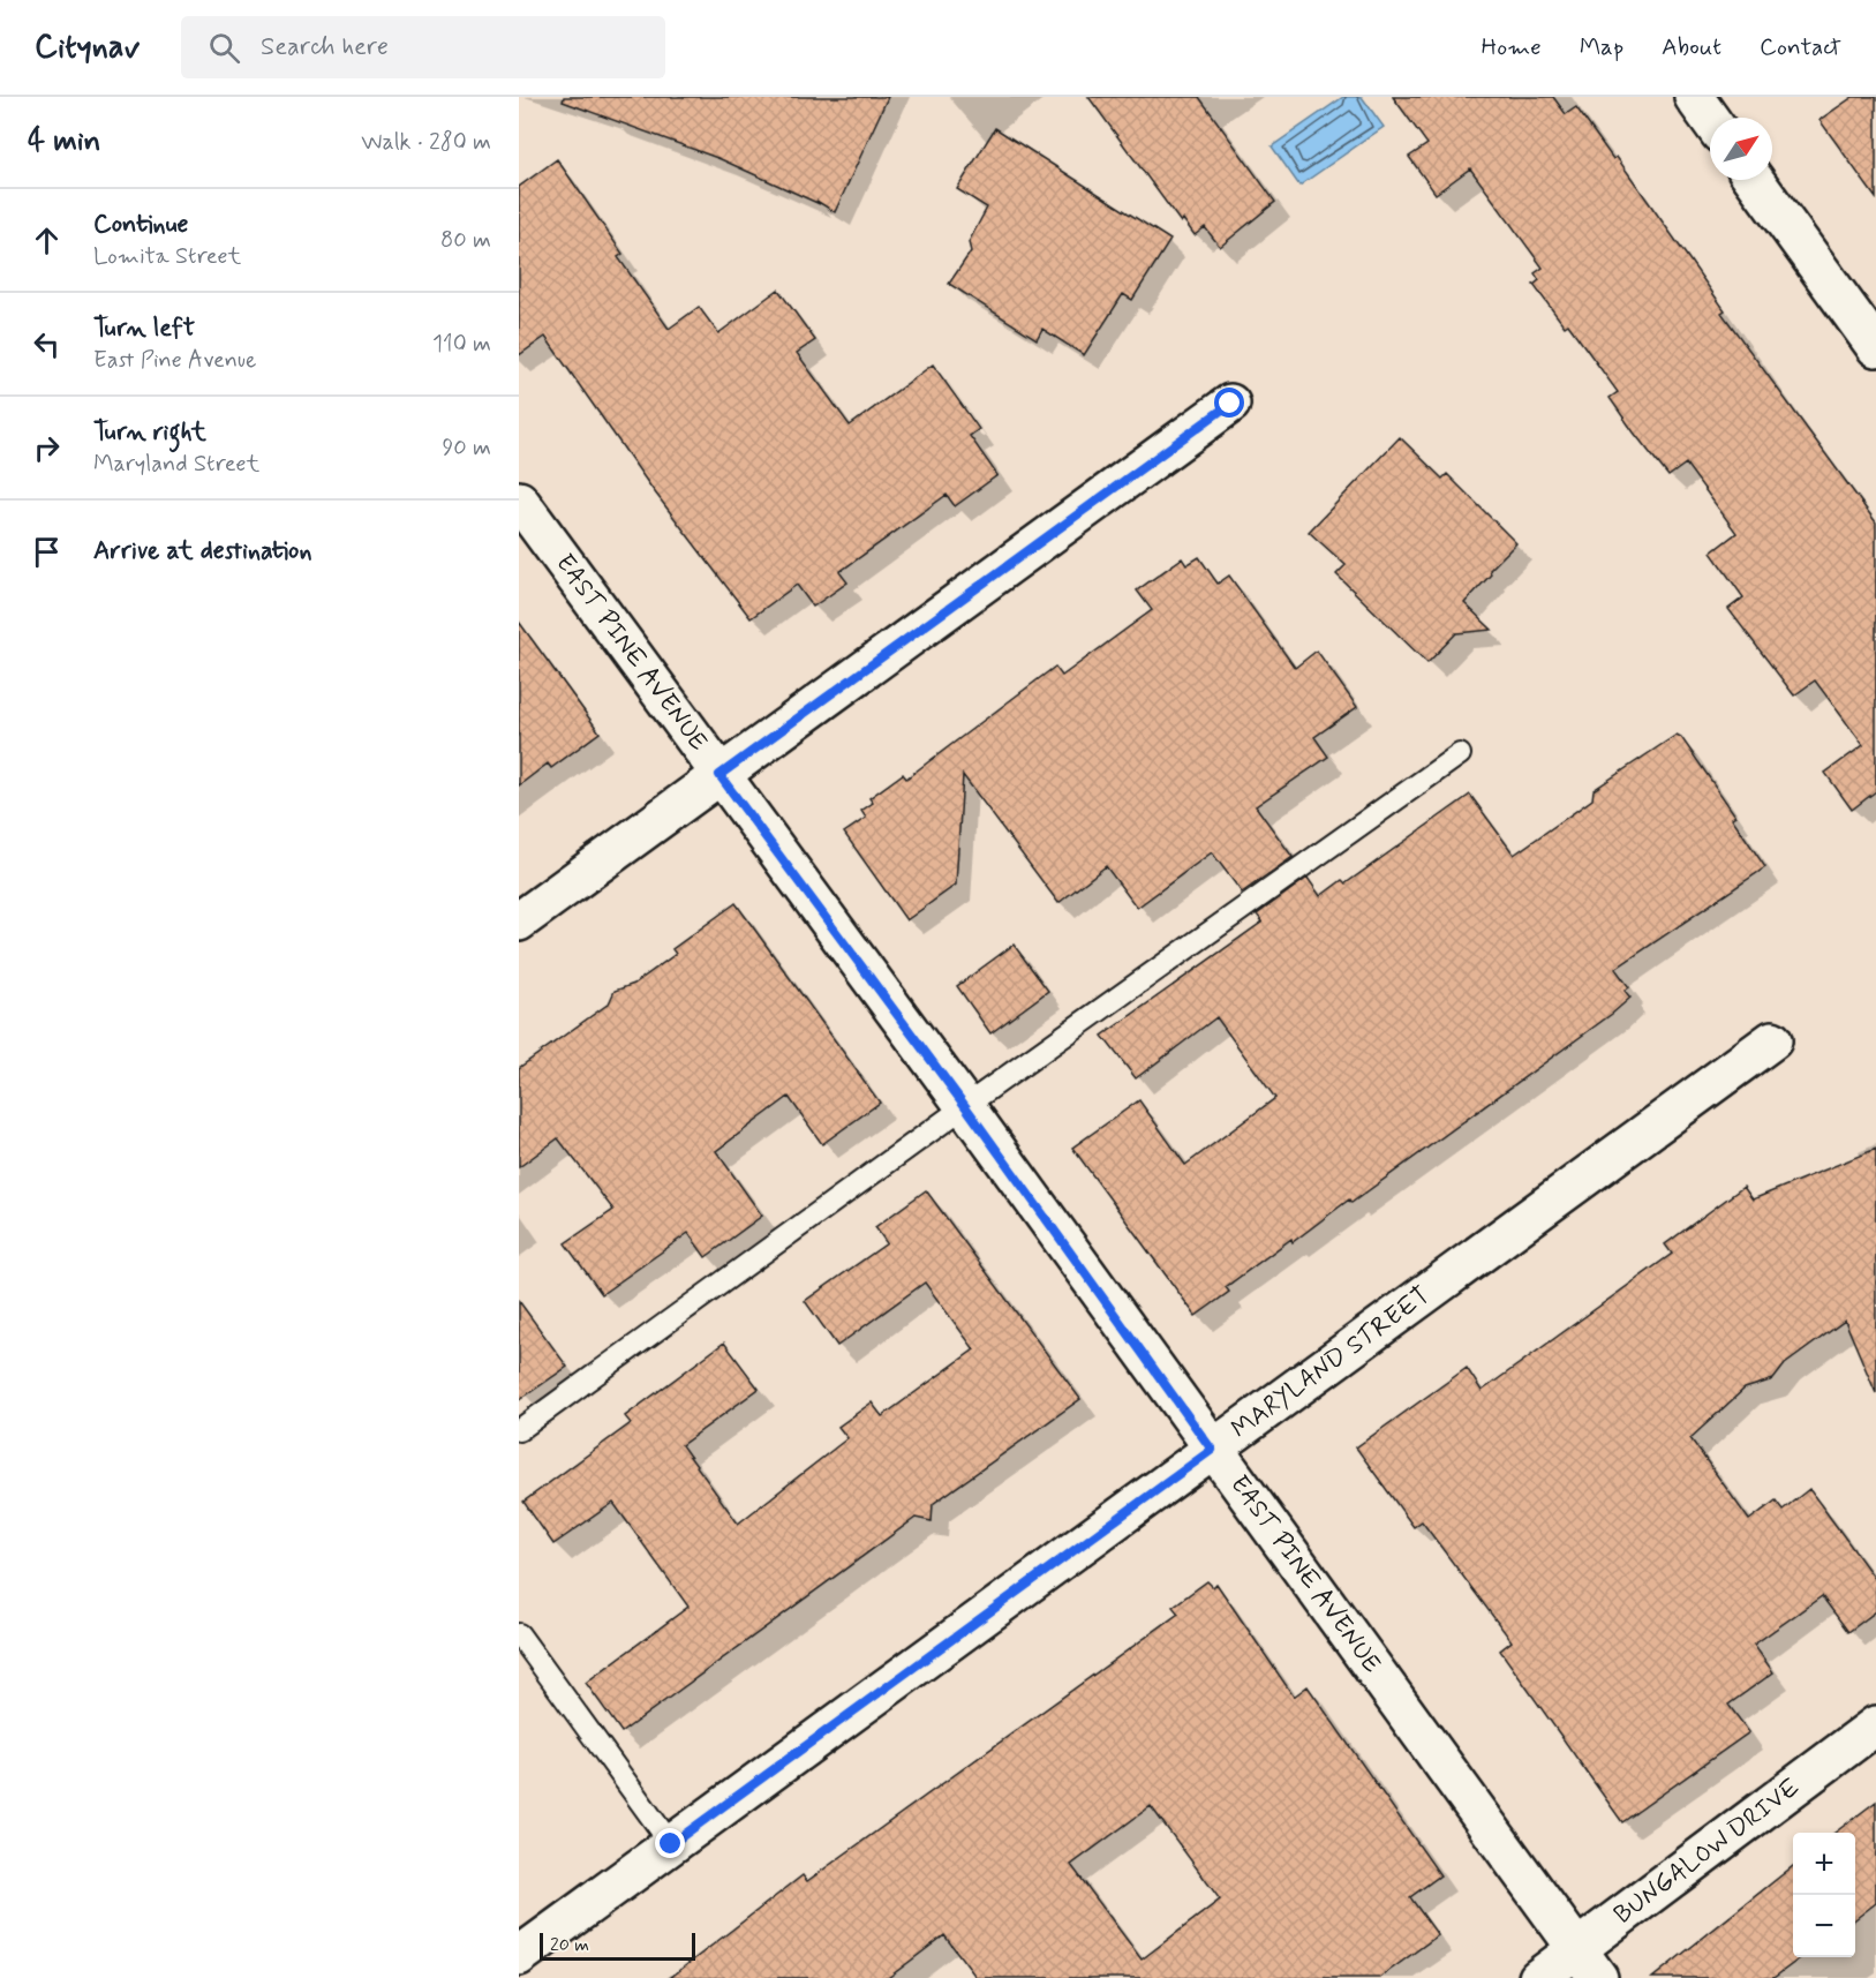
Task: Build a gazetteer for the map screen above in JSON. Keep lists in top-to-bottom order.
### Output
{
  "streets": {
    "street": ["EAST PINE AVENUE", "MARYLAND STREET", "BUNGALOW DRIVE"]
  },
  "crossings": [
    ["EAST PINE AVENUE", "MARYLAND STREET"],
    ["EAST PINE AVENUE", "BUNGALOW DRIVE"]
  ],
  "scale_bar": "20 m",
  "north": "top right",
  "page": {
    "header": "Citynav",
    "search": "Search here",
    "nav": [
      "Home",
      "Map",
      "About",
      "Contact"
    ],
    "heading": ["4 min", "Walk · 280 m"],
    "list": [
      ["Continue", "Lomita Street", "80 m"],
      ["Turn left", "East Pine Avenue", "110 m"],
      ["Turn right", "Maryland Street", "90 m"],
      "Arrive at destination"
    ],
    "map_buttons": ["+", "−"],
    "scale": "20 m"
  }
}
